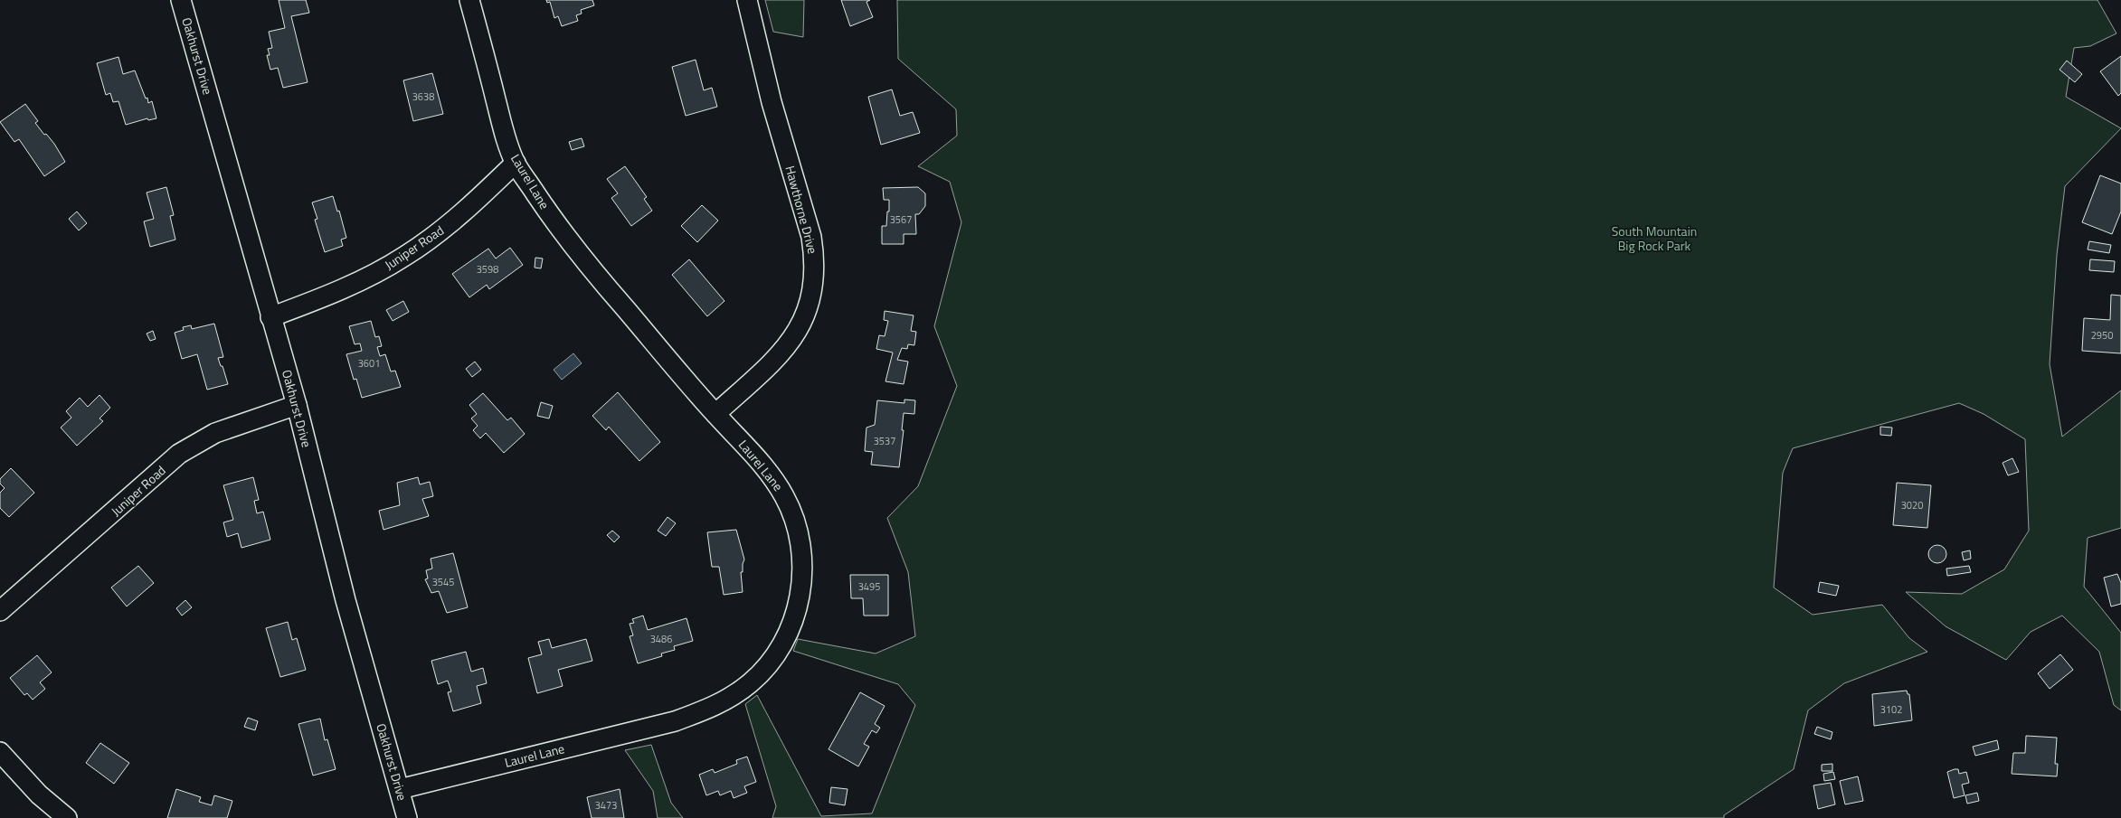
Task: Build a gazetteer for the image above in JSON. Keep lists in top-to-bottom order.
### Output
{
  "streets": {
    "street": [
      "Oakhurst Drive",
      "Laurel Lane",
      "Hawthorne Drive",
      "Juniper Road"
    ]
  },
  "crossings": [
    ["Oakhurst Drive", "Laurel Lane"],
    ["Oakhurst Drive", "Juniper Road"],
    ["Laurel Lane", "Hawthorne Drive"],
    ["Laurel Lane", "Juniper Road"]
  ],
  "parks": ["South Mountain Big Rock Park"],
  "house_numbers": [
    "3638",
    "3567",
    "3598",
    "2950",
    "3601",
    "3537",
    "3020",
    "3545",
    "3495",
    "3486",
    "3102",
    "3473"
  ]
}
